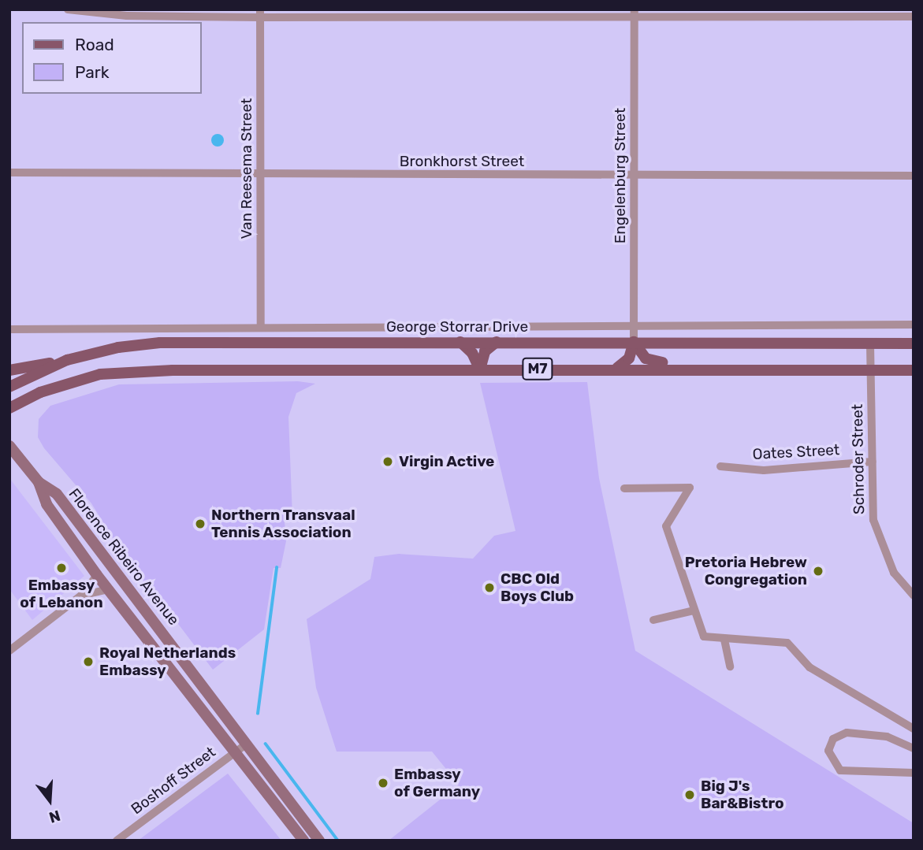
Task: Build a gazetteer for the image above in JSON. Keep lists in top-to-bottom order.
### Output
{
  "streets": {
    "main road": ["George Storrar Drive", "M7", "Florence Ribeiro Avenue"],
    "street": [
      "Bronkhorst Street",
      "Van Reesema Street",
      "Engelenburg Street",
      "Oates Street",
      "Schroder Street",
      "Boshoff Street"
    ]
  },
  "crossings": [
    ["Bronkhorst Street", "Van Reesema Street"],
    ["Bronkhorst Street", "Engelenburg Street"],
    ["Van Reesema Street", "George Storrar Drive"],
    ["Engelenburg Street", "George Storrar Drive"],
    ["George Storrar Drive", "Schroder Street"],
    ["M7", "Schroder Street"],
    ["Oates Street", "Schroder Street"],
    ["Florence Ribeiro Avenue", "Boshoff Street"]
  ],
  "places": [
    "Virgin Active",
    "Northern Transvaal Tennis Association",
    "Embassy of Lebanon",
    "Pretoria Hebrew Congregation",
    "CBC Old Boys Club",
    "Royal Netherlands Embassy",
    "Embassy of Germany",
    "Big J's Bar&Bistro"
  ],
  "legend": ["Road", "Park"],
  "north": "bottom"
}
